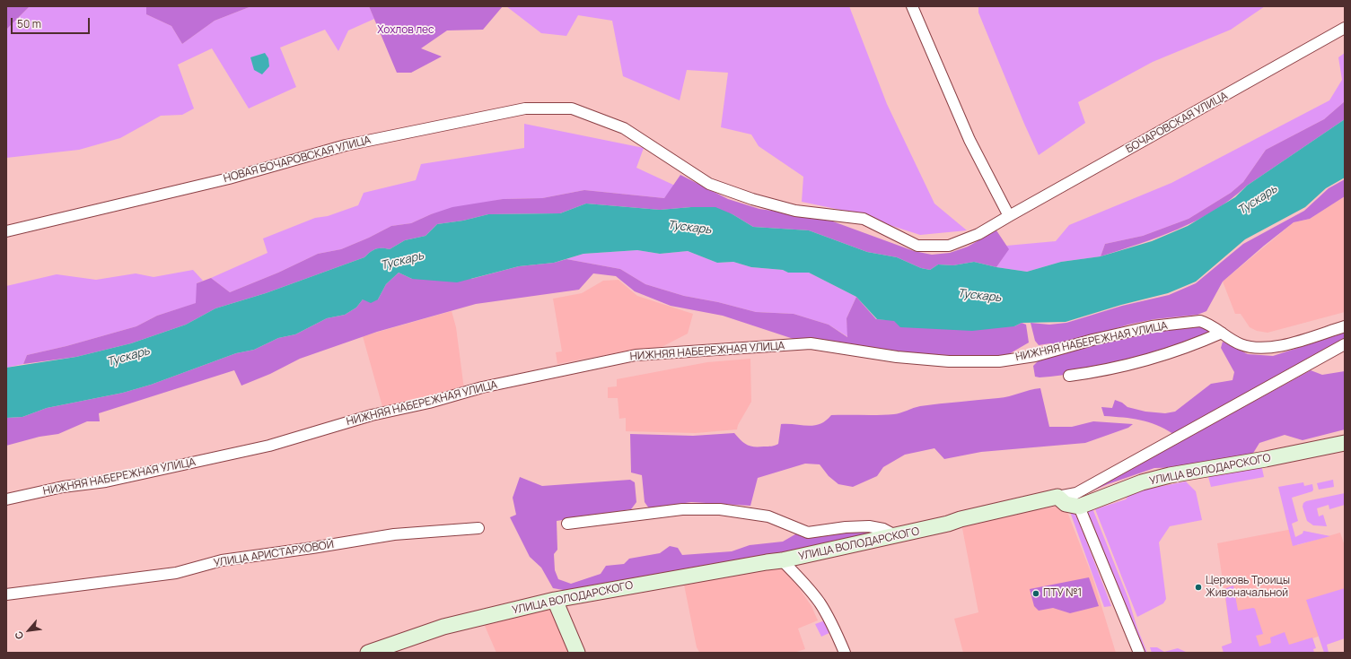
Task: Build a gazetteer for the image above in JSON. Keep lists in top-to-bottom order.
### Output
{
  "streets": {
    "street": [
      "БОЧАРОВСКАЯ УЛИЦА",
      "НОВАЯ БОЧАРОВСКАЯ УЛИЦА",
      "НИЖНЯЯ НАБЕРЕЖНАЯ УЛИЦА",
      "УЛИЦА ВОЛОДАРСКОГО",
      "УЛИЦА АРИСТАРХОВОЙ"
    ]
  },
  "crossings": [
    ["БОЧАРОВСКАЯ УЛИЦА", "НОВАЯ БОЧАРОВСКАЯ УЛИЦА"]
  ],
  "water": ["Тускарь"],
  "parks": ["Хохлов лес"],
  "places": ["Церковь Троицы Живоначальной", "ПТУ №1"],
  "scale_bar": "50 m",
  "north": "bottom left"
}
